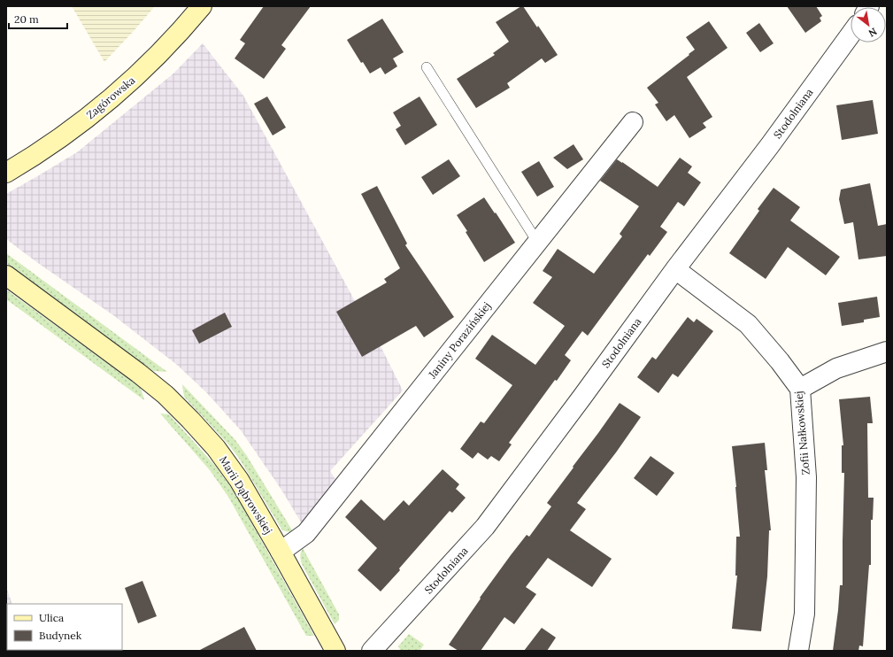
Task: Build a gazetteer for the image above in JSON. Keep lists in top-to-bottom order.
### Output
{
  "streets": {
    "street": [
      "Zagórowska",
      "Stodolniana",
      "Janiny Porazińskiej",
      "Zofii Nałkowskiej",
      "Marii Dąbrowskiej"
    ]
  },
  "crossings": [
    ["Stodolniana", "Zofii Nałkowskiej"],
    ["Janiny Porazińskiej", "Marii Dąbrowskiej"]
  ],
  "legend": ["Ulica", "Budynek"],
  "scale_bar": "20 m",
  "north": "bottom right"
}
